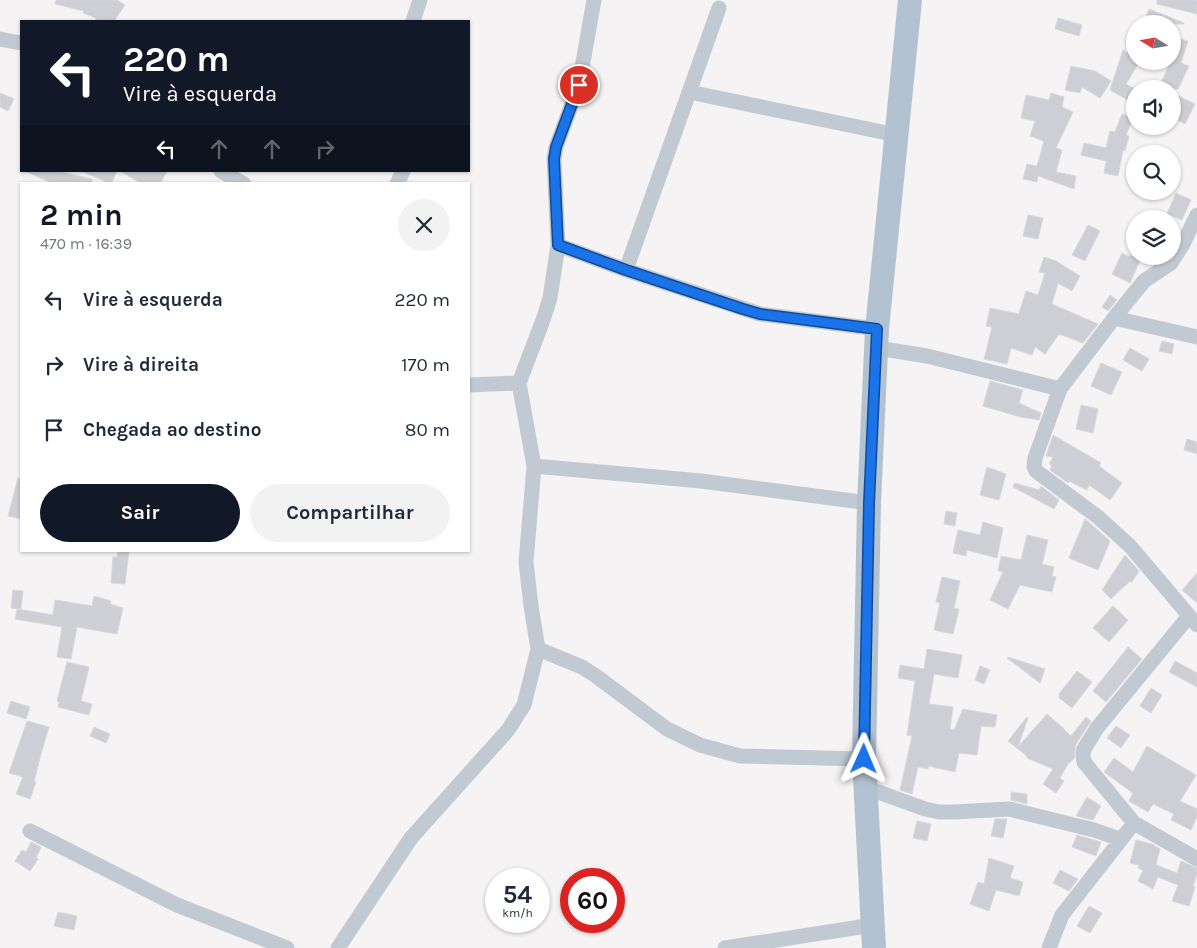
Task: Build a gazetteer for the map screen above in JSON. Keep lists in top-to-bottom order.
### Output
{
  "north": "left",
  "page": {
    "turn": ["220 m", "Vire à esquerda"],
    "heading": ["2 min", "470 m · 16:39"],
    "list": [
      {
        "name": "Vire à esquerda",
        "value": "220 m"
      },
      {
        "name": "Vire à direita",
        "value": "170 m"
      },
      {
        "name": "Chegada ao destino",
        "value": "80 m"
      }
    ],
    "buttons": ["Sair", "Compartilhar"],
    "speed": "54 km/h",
    "limit": "60"
  }
}
